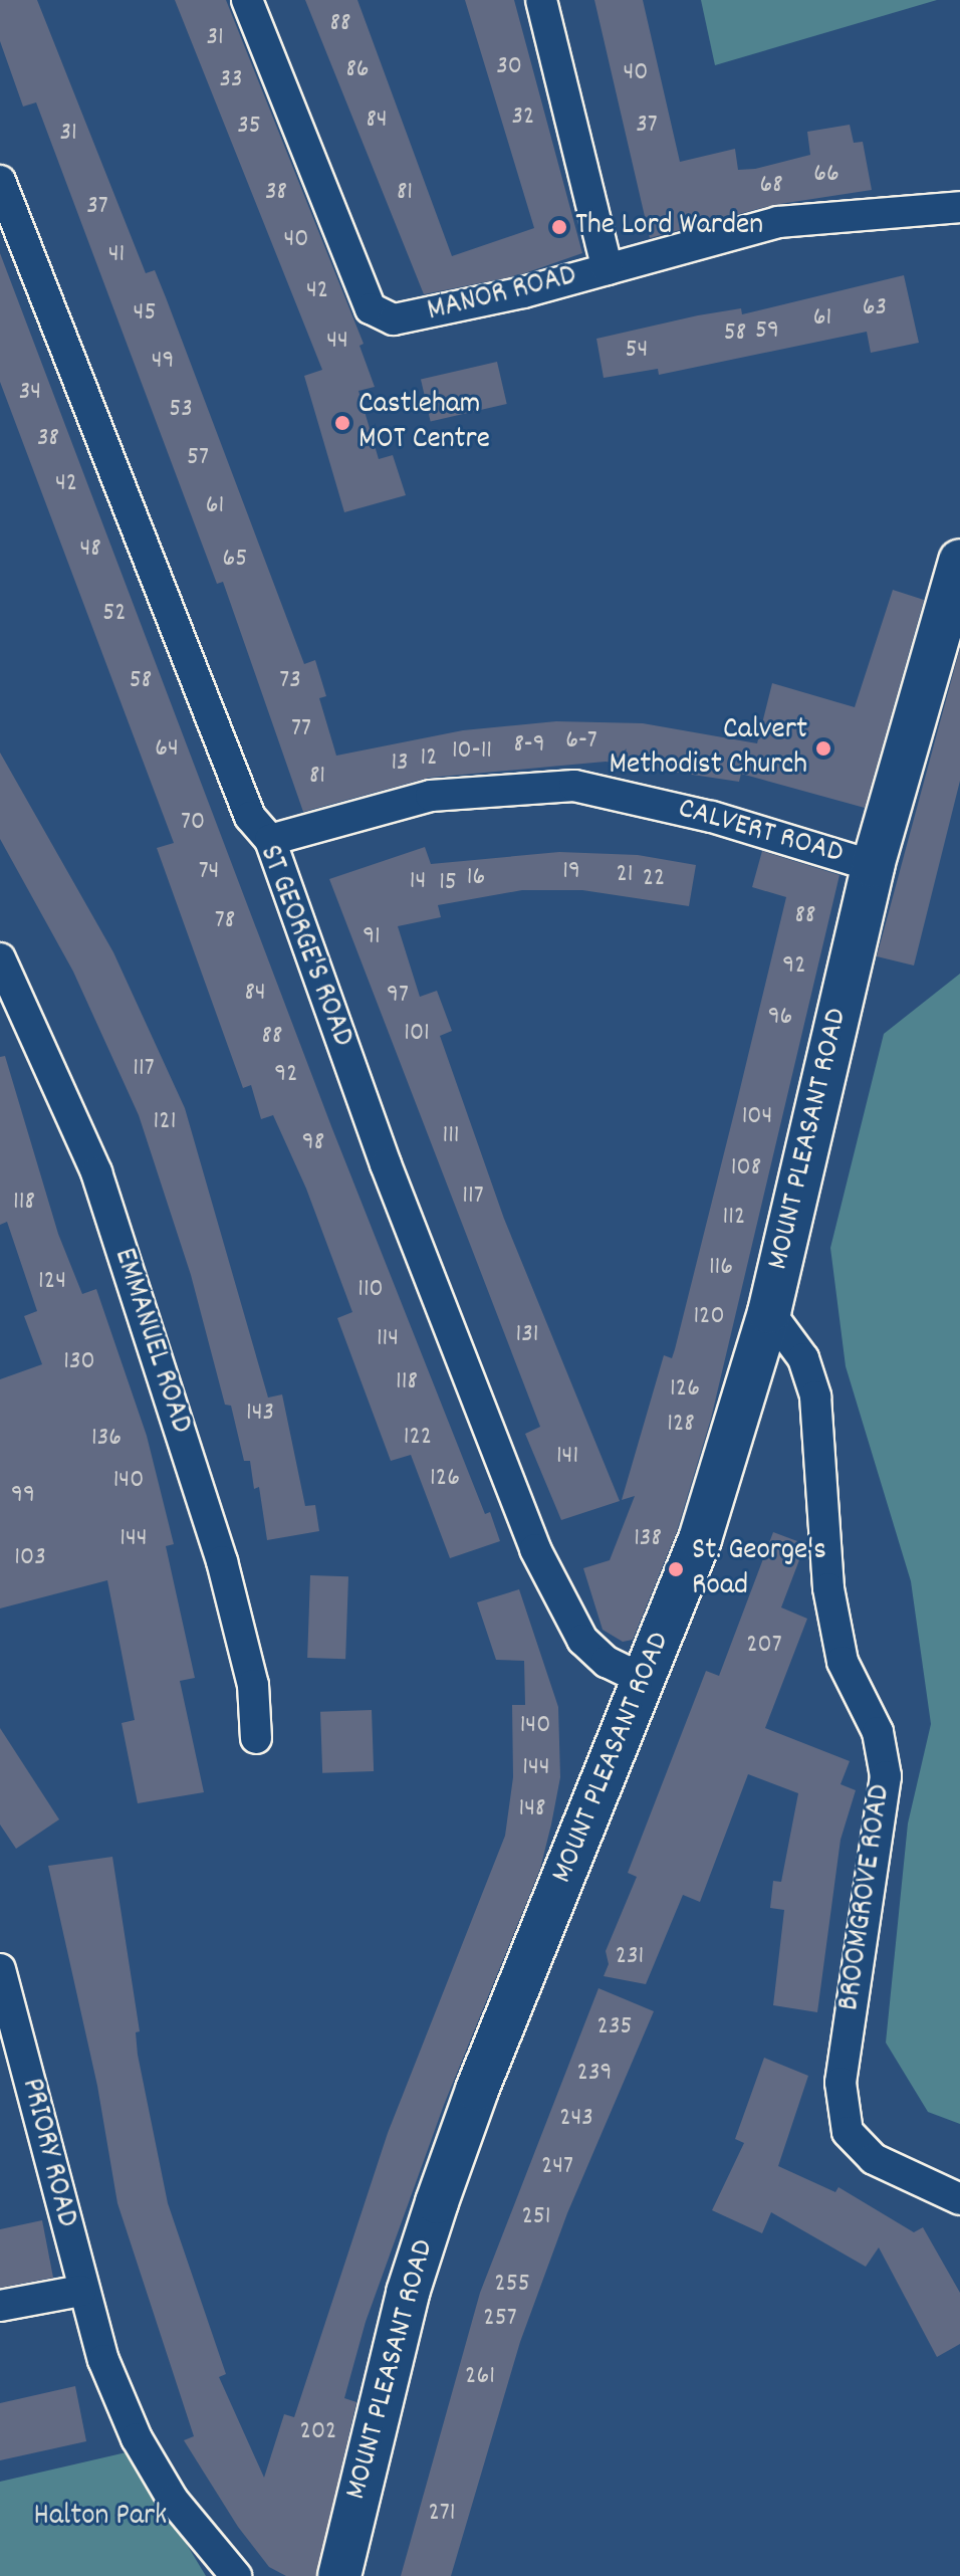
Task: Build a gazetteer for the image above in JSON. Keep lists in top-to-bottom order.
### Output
{
  "streets": {
    "street": [
      "MANOR ROAD",
      "CALVERT ROAD",
      "ST GEORGE'S ROAD",
      "MOUNT PLEASANT ROAD",
      "EMMANUEL ROAD",
      "BROOMGROVE ROAD",
      "PRIORY ROAD"
    ]
  },
  "crossings": [
    ["CALVERT ROAD", "ST GEORGE'S ROAD"],
    ["CALVERT ROAD", "MOUNT PLEASANT ROAD"],
    ["ST GEORGE'S ROAD", "MOUNT PLEASANT ROAD"],
    ["MOUNT PLEASANT ROAD", "BROOMGROVE ROAD"]
  ],
  "parks": ["Halton Park"],
  "places": [
    "The Lord Warden",
    "Castleham MOT Centre",
    "Calvert Methodist Church",
    "St. George's Road"
  ],
  "house_numbers": [
    "88",
    "31",
    "30",
    "86",
    "40",
    "33",
    "32",
    "84",
    "37",
    "35",
    "31",
    "66",
    "68",
    "38",
    "81",
    "37",
    "40",
    "41",
    "42",
    "63",
    "45",
    "61",
    "59",
    "58",
    "44",
    "54",
    "49",
    "34",
    "53",
    "38",
    "57",
    "42",
    "61",
    "48",
    "65",
    "52",
    "58",
    "73",
    "77",
    "6-7",
    "8-9",
    "64",
    "10-11",
    "12",
    "13",
    "81",
    "70",
    "74",
    "19",
    "21",
    "16",
    "22",
    "14",
    "15",
    "88",
    "78",
    "91",
    "92",
    "84",
    "97",
    "96",
    "101",
    "88",
    "117",
    "92",
    "104",
    "121",
    "111",
    "98",
    "108",
    "117",
    "118",
    "112",
    "116",
    "124",
    "110",
    "120",
    "131",
    "114",
    "130",
    "118",
    "126",
    "143",
    "128",
    "122",
    "136",
    "141",
    "126",
    "140",
    "99",
    "144",
    "138",
    "103",
    "207",
    "140",
    "144",
    "148",
    "231",
    "235",
    "239",
    "243",
    "247",
    "251",
    "255",
    "257",
    "261",
    "202",
    "271"
  ]
}
